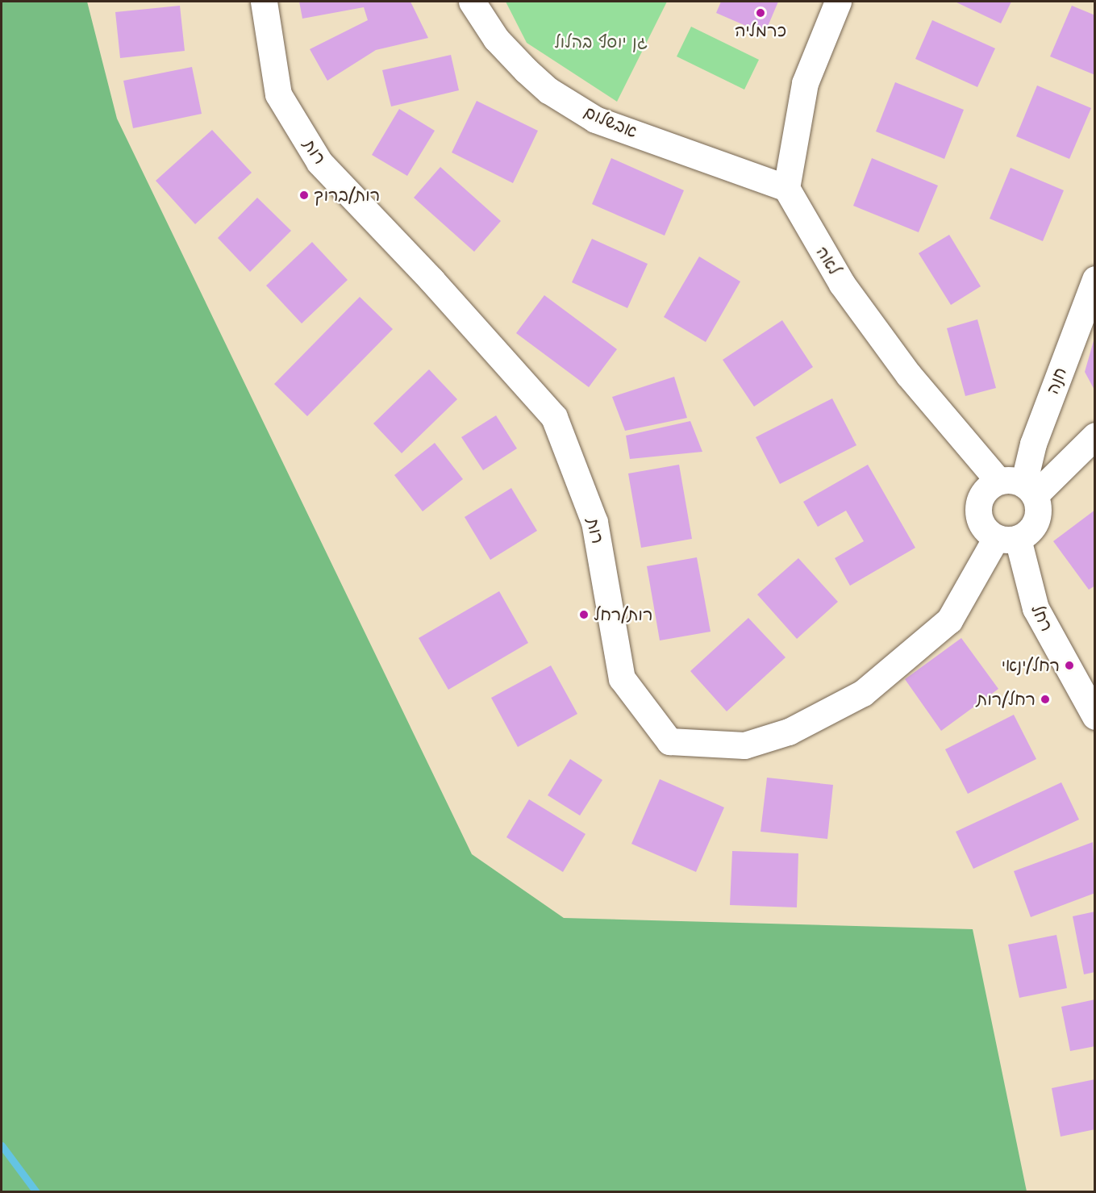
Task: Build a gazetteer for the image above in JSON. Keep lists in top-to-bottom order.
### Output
{
  "streets": {
    "street": [
      "אבשלום",
      "רות",
      "לאה",
      "חנה",
      "רחל"
    ]
  },
  "crossings": [
    ["אבשלום", "לאה"],
    ["רות", "לאה"],
    ["רות", "חנה"],
    ["רות", "רחל"],
    ["לאה", "חנה"],
    ["לאה", "רחל"],
    ["חנה", "רחל"]
  ],
  "parks": ["גן יוסף בהלול"],
  "places": [
    "כרמליה",
    "רות/ברוך",
    "רות/רחל",
    "רחל/ינאי",
    "רחל/רות"
  ]
}
